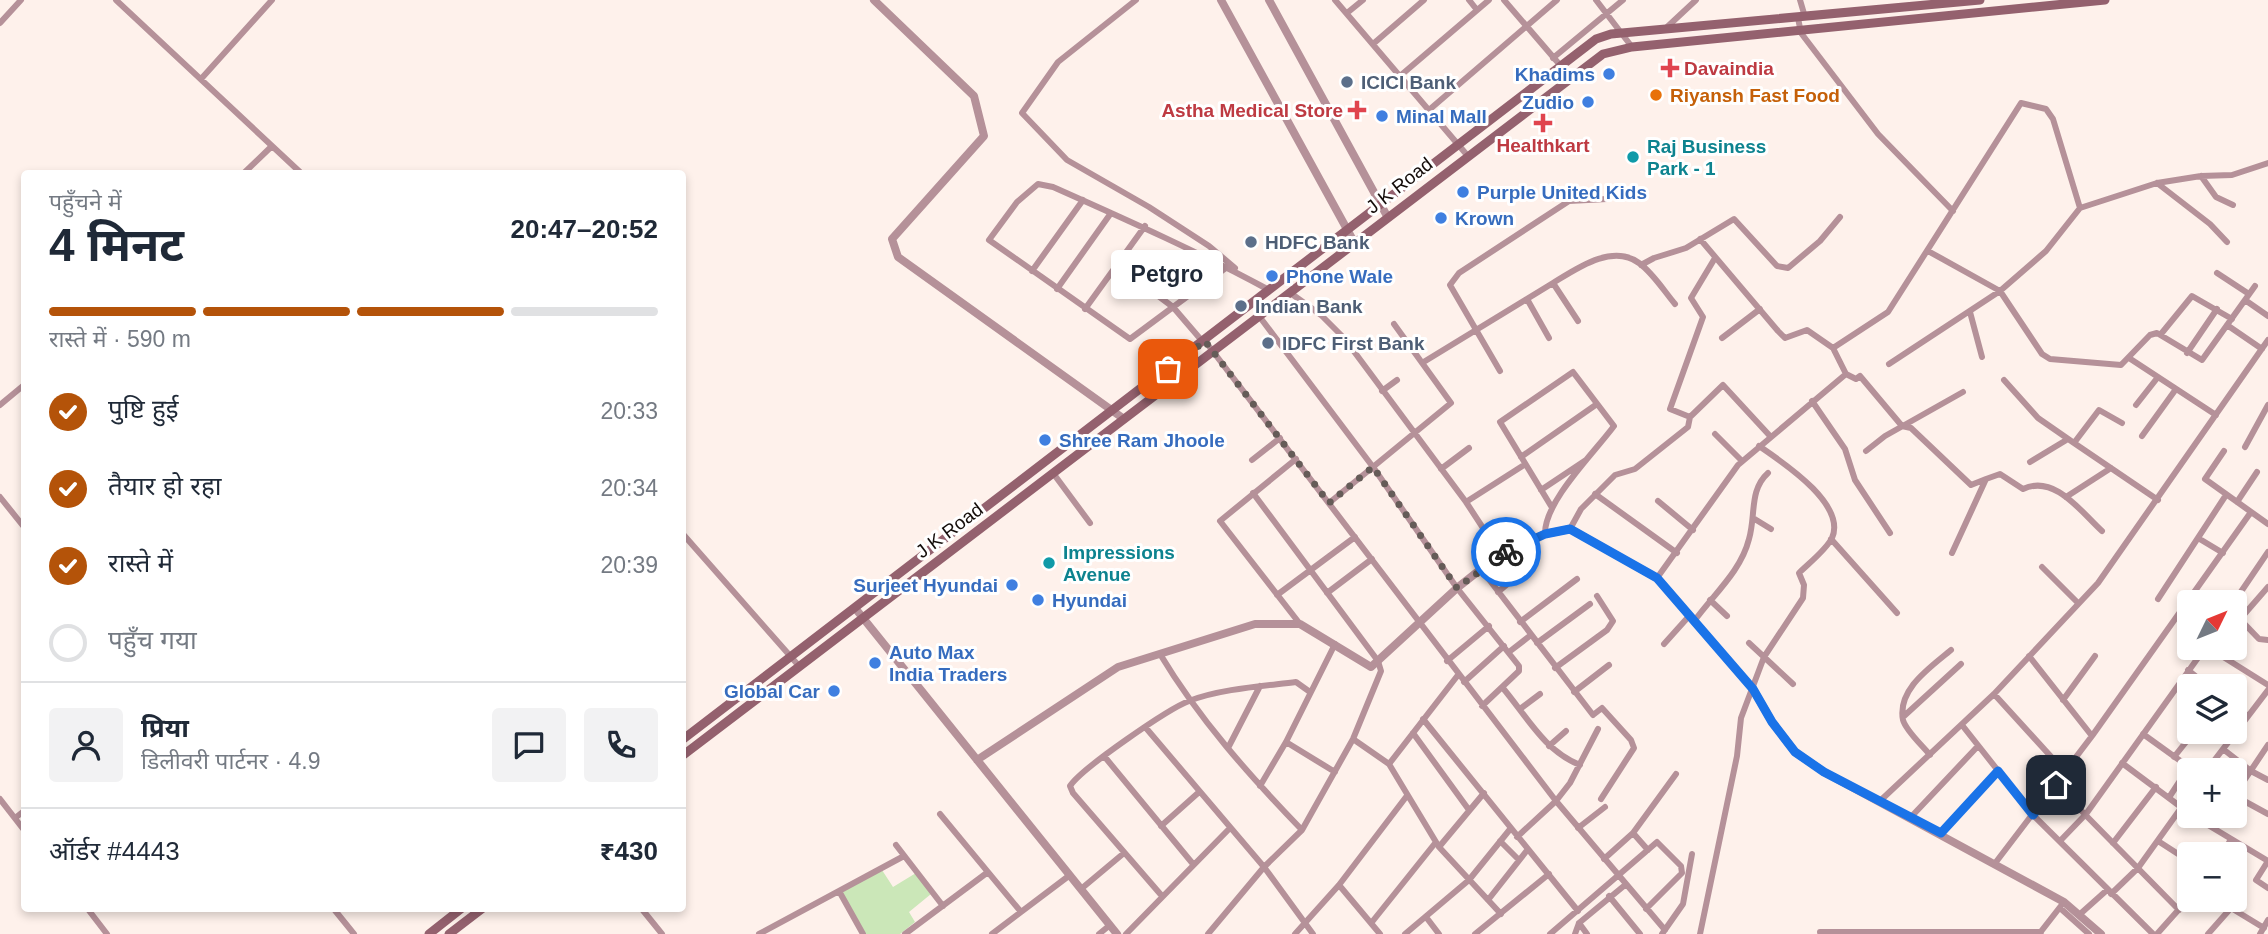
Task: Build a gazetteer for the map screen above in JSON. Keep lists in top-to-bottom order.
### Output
{
  "streets": {
    "main road": ["J K Road"]
  },
  "places": {
    "health": ["Davaindia", "Astha Medical Store", "Healthkart"],
    "other": [
      "Khadims",
      "ICICI Bank",
      "Riyansh Fast Food",
      "Zudio",
      "Minal Mall",
      "Raj Business Park - 1",
      "Purple United Kids",
      "Krown",
      "HDFC Bank",
      "Phone Wale",
      "Indian Bank",
      "IDFC First Bank",
      "Petgro",
      "Shree Ram Jhoole",
      "Impressions Avenue",
      "Surjeet Hyundai",
      "Hyundai",
      "Auto Max India Traders",
      "Global Car"
    ]
  },
  "north": "top right",
  "page": {
    "heading": ["4 मिनट", "पहुँचने में", "20:47–20:52"],
    "panel": [
      "प्रिया",
      "डिलीवरी पार्टनर · 4.9",
      "ऑर्डर #4443",
      "₹430"
    ],
    "bubble": "Petgro",
    "bar": "रास्ते में · 590 m",
    "list": [
      ["पुष्टि हुई", "20:33"],
      ["तैयार हो रहा", "20:34"],
      ["रास्ते में", "20:39"],
      "पहुँच गया"
    ],
    "map_buttons": ["+", "−"]
  }
}
